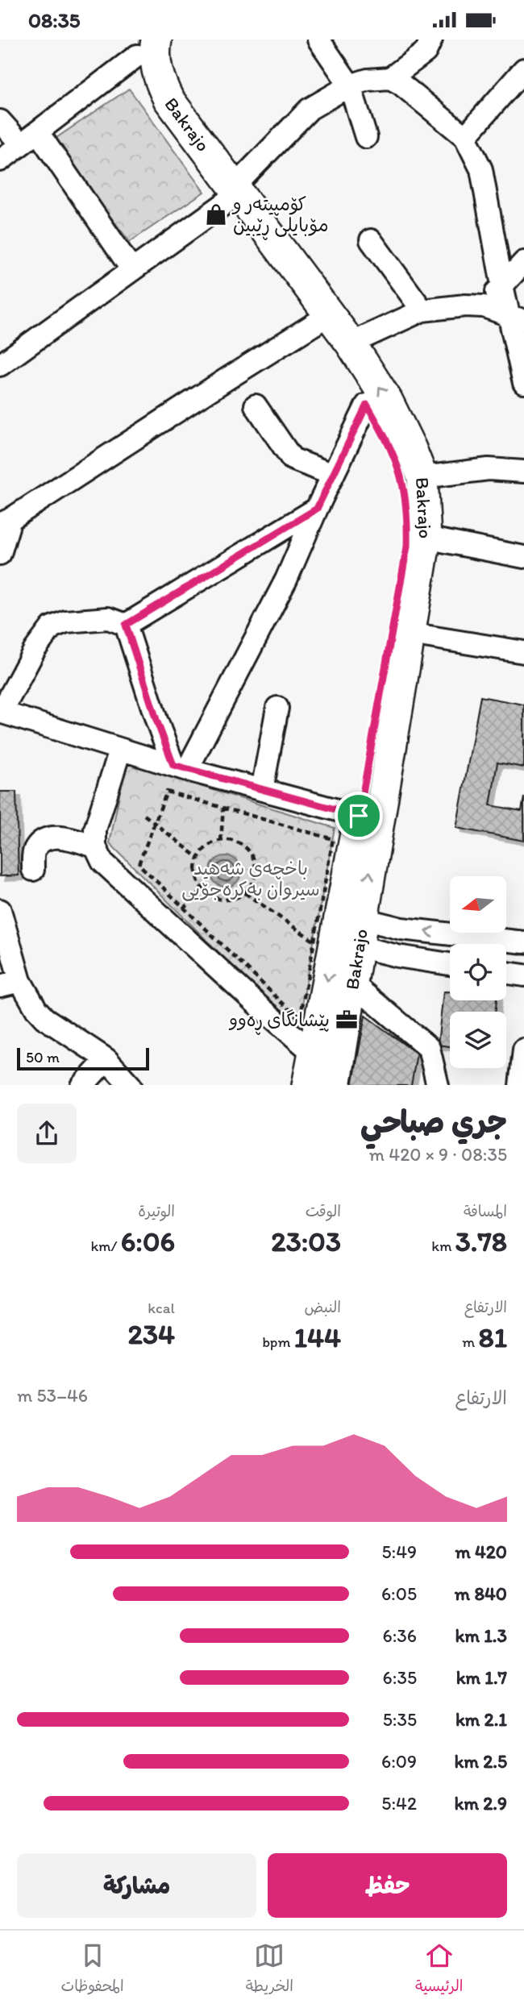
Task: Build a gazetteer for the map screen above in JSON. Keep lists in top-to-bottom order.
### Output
{
  "streets": {
    "street": ["Bakrajo"]
  },
  "parks": ["باخچەی شەهید سیروان بەکرەجۆیی"],
  "places": {
    "shop": ["کۆمپیتەر و مۆبایلی ڕێبین"],
    "office": ["پێشانگای ڕەوو"]
  },
  "scale_bar": "50 m",
  "north": "left",
  "page": {
    "status": "08:35",
    "scale": "50 m",
    "heading": ["جري صباحي", "08:35 · 9 × 420 m"],
    "stats": [
      ["المسافة", "3.78 km"],
      ["الوقت", "23:03"],
      ["الوتيرة", "6:06 /km"],
      ["الارتفاع", "81 m"],
      ["النبض", "144 bpm"],
      ["kcal", "234"]
    ],
    "chart": ["الارتفاع", "46–53 m"],
    "list": [
      {
        "name": "420 m",
        "note": "5:49"
      },
      {
        "name": "840 m",
        "note": "6:05"
      },
      {
        "name": "1.3 km",
        "note": "6:36"
      },
      {
        "name": "1.7 km",
        "note": "6:35"
      },
      {
        "name": "2.1 km",
        "note": "5:35"
      },
      {
        "name": "2.5 km",
        "note": "6:09"
      },
      {
        "name": "2.9 km",
        "note": "5:42"
      }
    ],
    "buttons": ["حفظ", "مشاركة"],
    "tabs": ["الرئيسية", "الخريطة", "المحفوظات"]
  }
}
